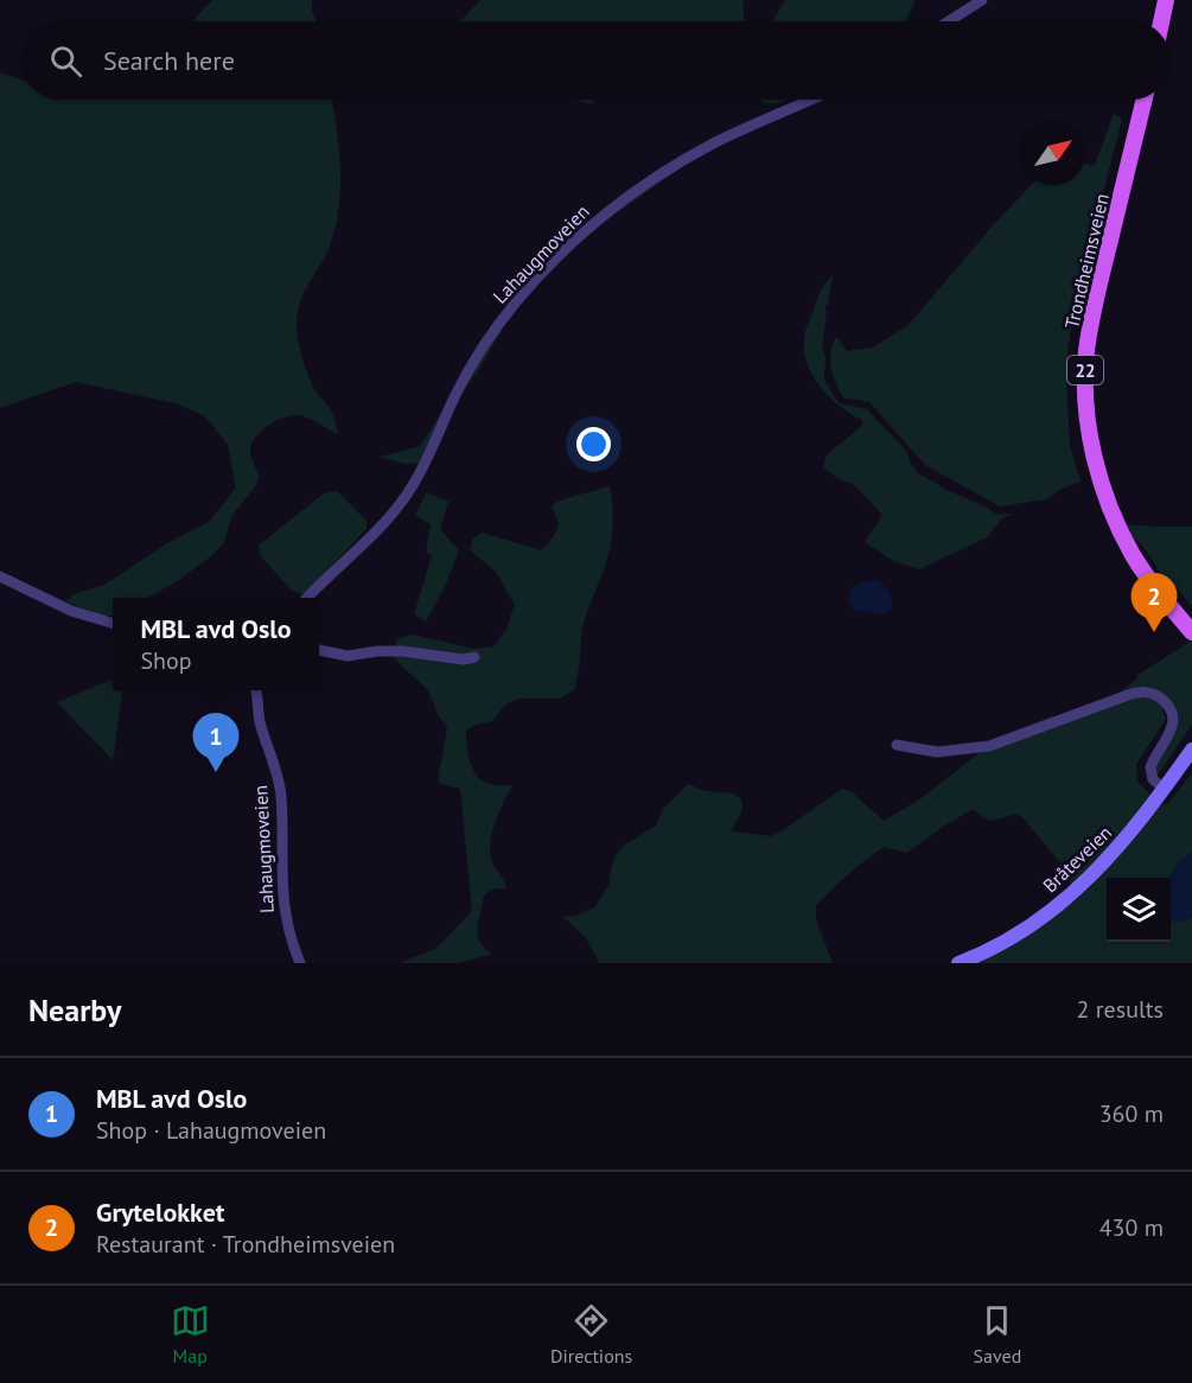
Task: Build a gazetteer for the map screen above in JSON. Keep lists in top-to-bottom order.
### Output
{
  "streets": {
    "main road": ["Trondheimsveien", "22", "Bråteveien"],
    "street": ["Lahaugmoveien"]
  },
  "north": "top right",
  "page": {
    "search": "Search here",
    "pins": ["2", "1"],
    "popup": ["MBL avd Oslo", "Shop"],
    "heading": ["Nearby", "2 results"],
    "list": [
      {
        "mark": "1",
        "name": "MBL avd Oslo",
        "note": "Shop · Lahaugmoveien",
        "value": "360 m"
      },
      {
        "mark": "2",
        "name": "Grytelokket",
        "note": "Restaurant · Trondheimsveien",
        "value": "430 m"
      }
    ],
    "nav": ["Map", "Directions", "Saved"]
  }
}
